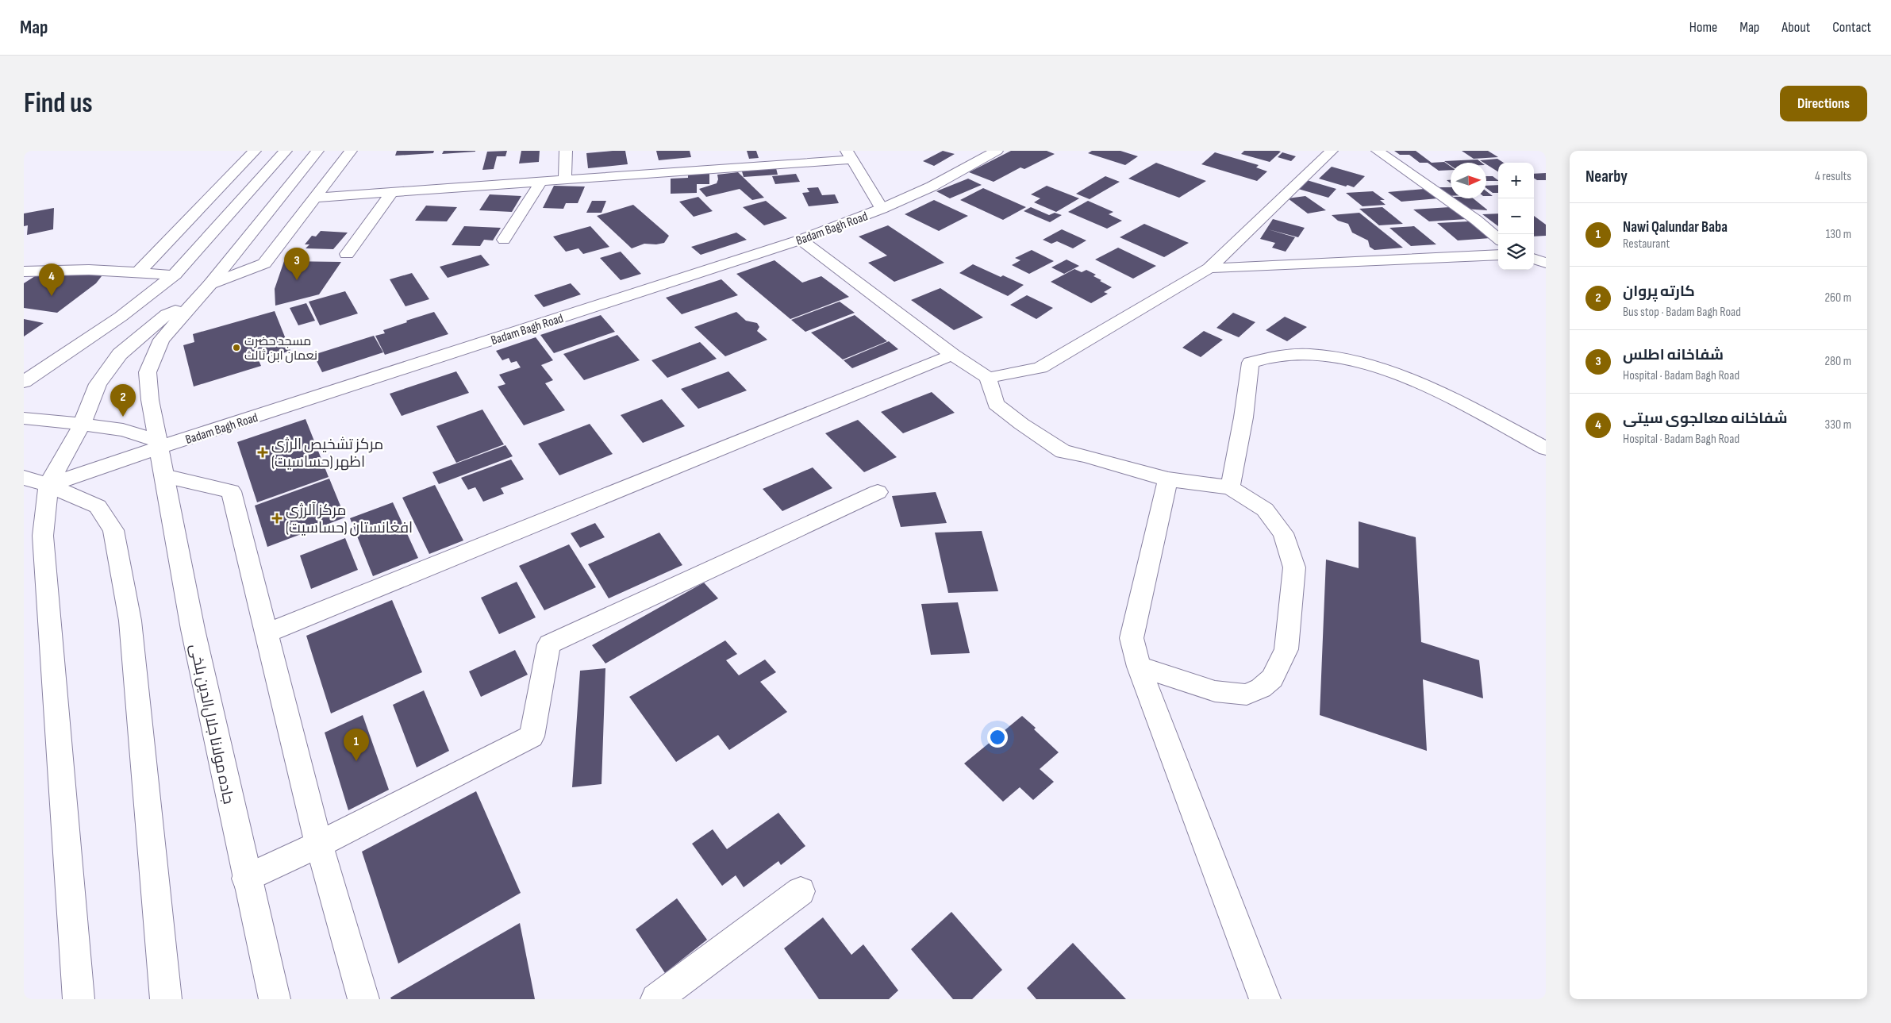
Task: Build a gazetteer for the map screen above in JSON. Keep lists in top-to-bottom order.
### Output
{
  "streets": {
    "street": ["Badam Bagh Road", "جاده مولانا جلال‌الدین بلخی"]
  },
  "crossings": [
    ["Badam Bagh Road", "جاده مولانا جلال‌الدین بلخی"]
  ],
  "places": {
    "other": ["مسجد حضرت نعمان ابن ثالث"],
    "health": ["مرکز تشخیص الرژی (حساسیت) اظهر", "مرکز آلرژی (حساسیت) افغانستان"]
  },
  "north": "right",
  "page": {
    "header": "Map",
    "nav": [
      "Home",
      "Map",
      "About",
      "Contact"
    ],
    "buttons": "Directions",
    "title": "Find us",
    "heading": ["Nearby", "4 results"],
    "map_buttons": ["+", "−"],
    "list": [
      {
        "mark": "1",
        "name": "Nawi Qalundar Baba",
        "note": "Restaurant",
        "value": "130 m"
      },
      {
        "mark": "2",
        "name": "کارته پروان",
        "note": "Bus stop · Badam Bagh Road",
        "value": "260 m"
      },
      {
        "mark": "3",
        "name": "شفاخانه اطلس",
        "note": "Hospital · Badam Bagh Road",
        "value": "280 m"
      },
      {
        "mark": "4",
        "name": "شفاخانه معالجوی سیتی",
        "note": "Hospital · Badam Bagh Road",
        "value": "330 m"
      }
    ],
    "pins": [
      "3",
      "4",
      "2",
      "1"
    ]
  }
}
